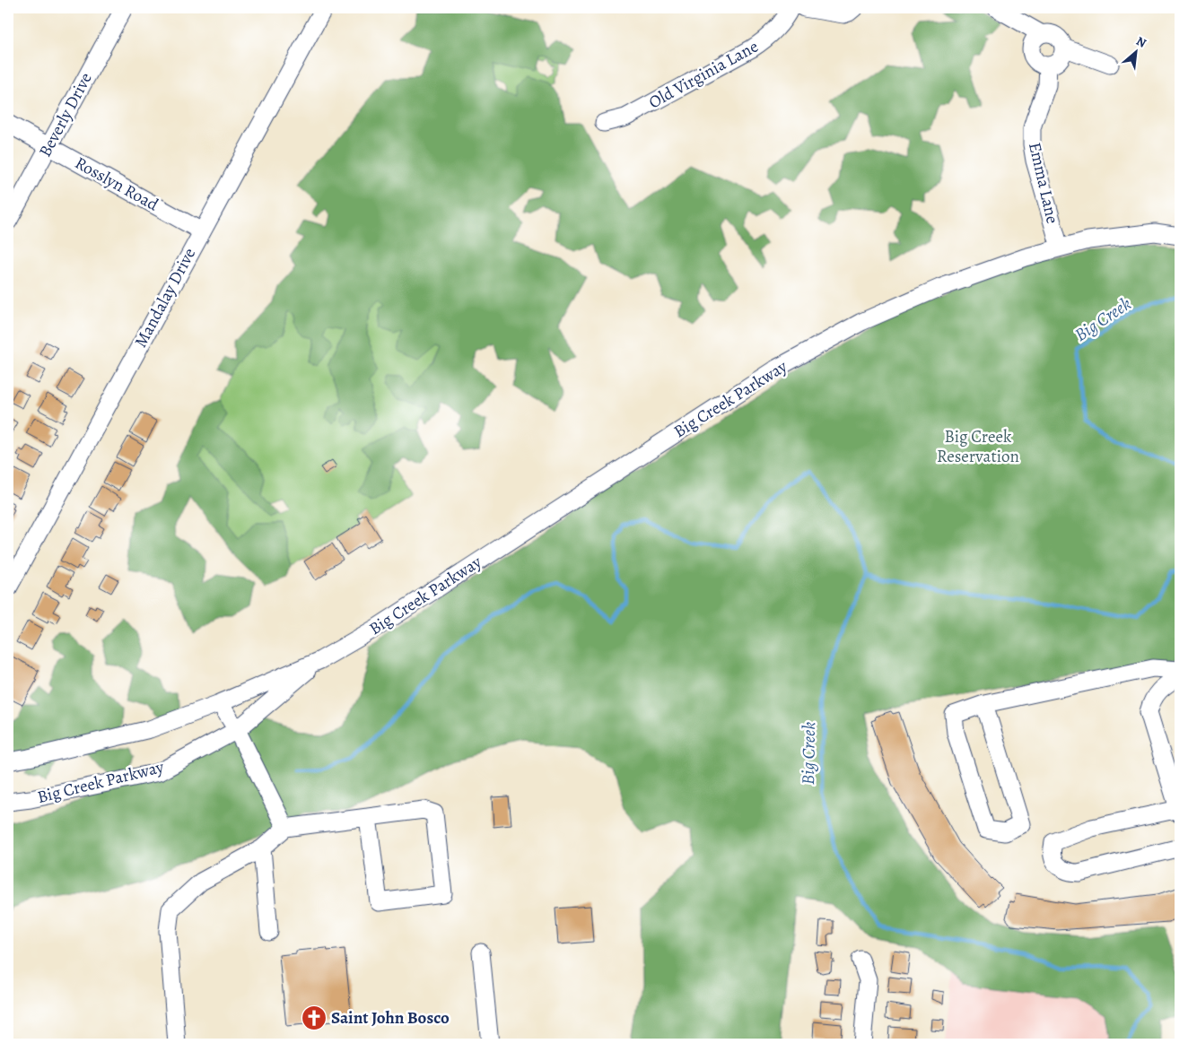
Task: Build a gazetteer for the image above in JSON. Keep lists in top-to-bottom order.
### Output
{
  "streets": {
    "street": [
      "Old Virginia Lane",
      "Beverly Drive",
      "Emma Lane",
      "Rosslyn Road",
      "Mandalay Drive",
      "Big Creek Parkway"
    ]
  },
  "crossings": [
    ["Beverly Drive", "Rosslyn Road"],
    ["Emma Lane", "Big Creek Parkway"],
    ["Rosslyn Road", "Mandalay Drive"]
  ],
  "water": ["Big Creek"],
  "parks": ["Big Creek Reservation"],
  "places": {
    "church": ["Saint John Bosco"]
  },
  "north": "top right"
}
